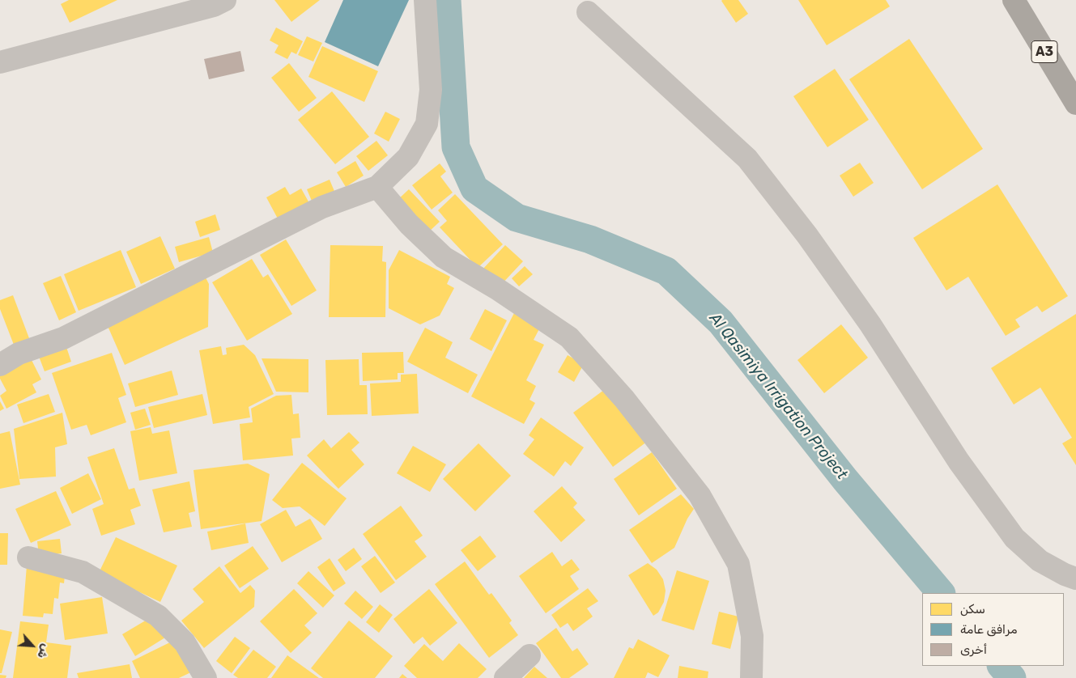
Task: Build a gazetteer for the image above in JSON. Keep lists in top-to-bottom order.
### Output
{
  "streets": {
    "highway": ["A3"]
  },
  "water": ["Al Qasimiya Irrigation Project"],
  "legend": ["سكن", "مرافق عامة", "أخرى"],
  "north": "bottom right"
}
